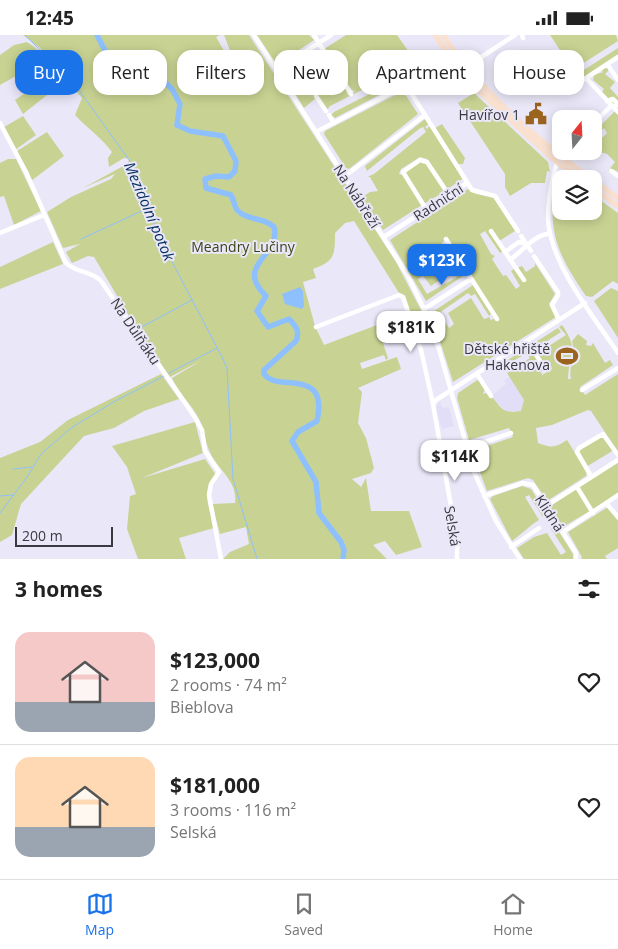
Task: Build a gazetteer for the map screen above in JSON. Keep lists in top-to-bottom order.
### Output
{
  "streets": {
    "street": [
      "Na Nábřeží",
      "Radniční",
      "Na Důlňáku",
      "Klidná",
      "Selská"
    ]
  },
  "crossings": [
    ["Na Nábřeží", "Radniční"],
    ["Na Nábřeží", "Klidná"]
  ],
  "water": ["Mezidolní potok"],
  "parks": ["Meandry Lučiny"],
  "places": {
    "public building": ["Havířov 1"],
    "sports": ["Dětské hřiště Hakenova"]
  },
  "scale_bar": "200 m",
  "north": "top",
  "page": {
    "status": "12:45",
    "chip": [
      "Buy",
      "Rent",
      "Filters",
      "New",
      "Apartment",
      "House"
    ],
    "price": ["$123K", "$181K", "$114K"],
    "scale": "200 m",
    "heading": "3 homes",
    "list": [
      {
        "name": "$123,000",
        "note": "2 rooms · 74 m² · Bieblova"
      },
      {
        "name": "$181,000",
        "note": "3 rooms · 116 m² · Selská"
      }
    ],
    "tabs": ["Map", "Saved", "Home"]
  }
}
